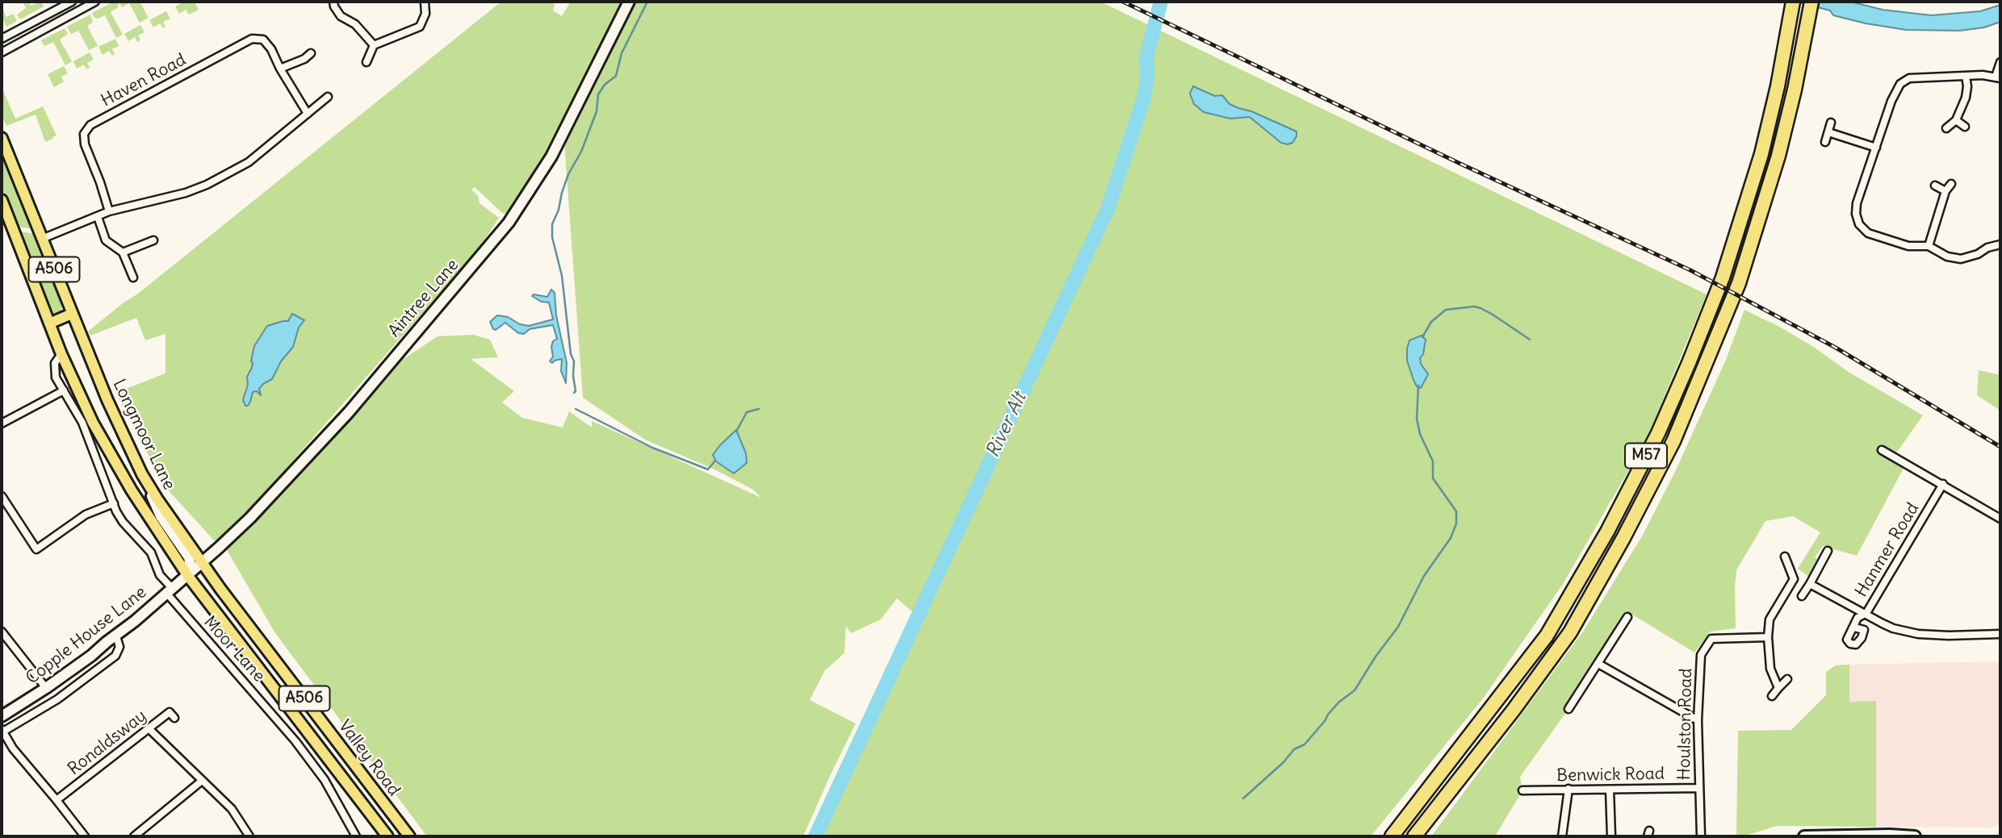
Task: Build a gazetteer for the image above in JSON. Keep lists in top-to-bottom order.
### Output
{
  "streets": {
    "highway": ["M57"],
    "main road": [
      "A506",
      "Aintree Lane",
      "Longmoor Lane",
      "Copple House Lane",
      "Valley Road"
    ],
    "street": [
      "Haven Road",
      "Hanmer Road",
      "Moor Lane",
      "Houlston Road",
      "Ronaldsway",
      "Benwick Road"
    ]
  },
  "crossings": [
    ["Aintree Lane", "Longmoor Lane"],
    ["Aintree Lane", "Copple House Lane"],
    ["Aintree Lane", "Valley Road"],
    ["Longmoor Lane", "Copple House Lane"],
    ["Longmoor Lane", "Valley Road"],
    ["Copple House Lane", "Moor Lane"],
    ["Copple House Lane", "Valley Road"],
    ["Houlston Road", "Benwick Road"]
  ],
  "water": ["River Alt"]
}
